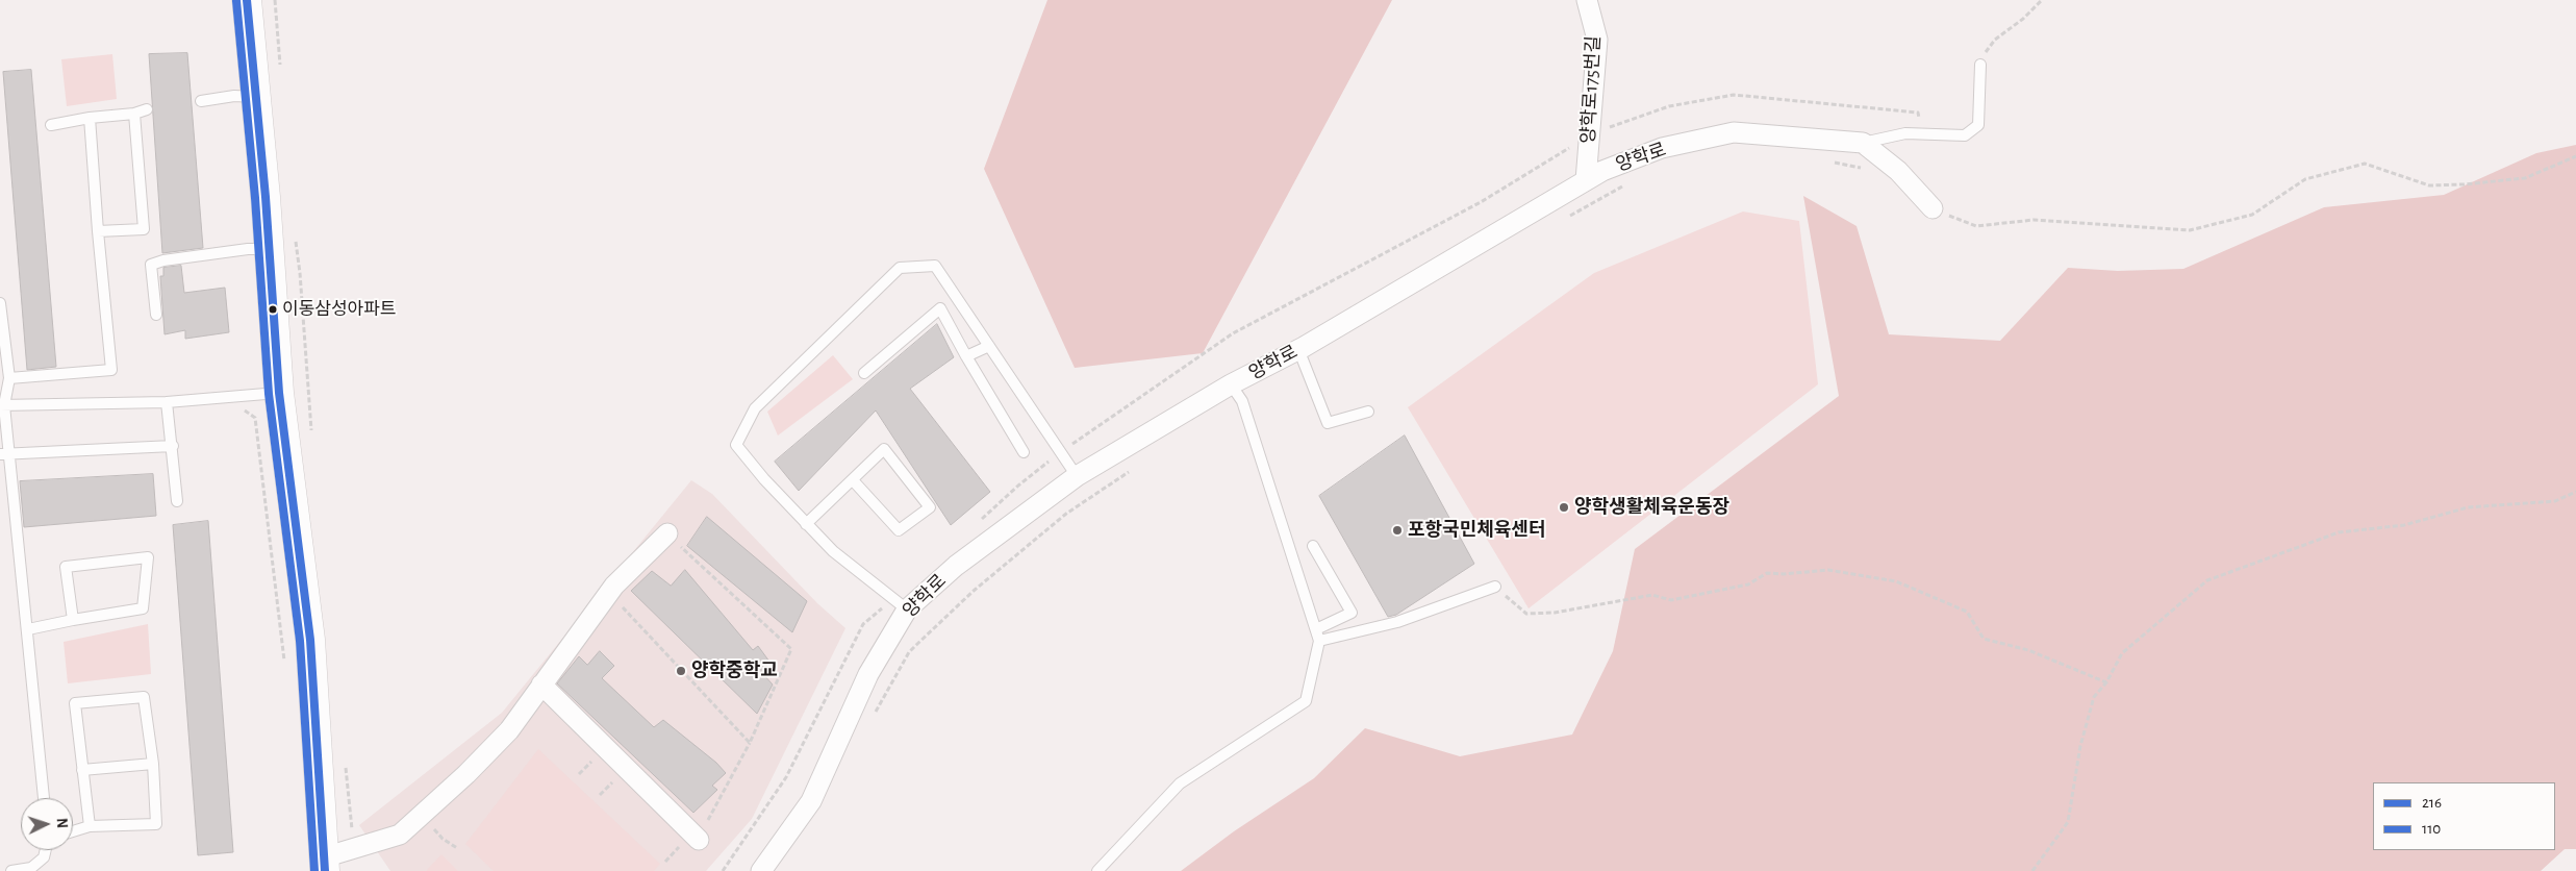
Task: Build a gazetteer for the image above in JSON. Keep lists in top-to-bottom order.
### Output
{
  "streets": {
    "street": ["양학로175번길", "양학로"]
  },
  "crossings": [
    ["양학로175번길", "양학로"]
  ],
  "places": [
    "이동삼성아파트",
    "양학생활체육운동장",
    "포항국민체육센터",
    "양학중학교"
  ],
  "lines": ["transit line 216", "transit line 110"],
  "legend": ["216", "110"],
  "north": "right"
}
